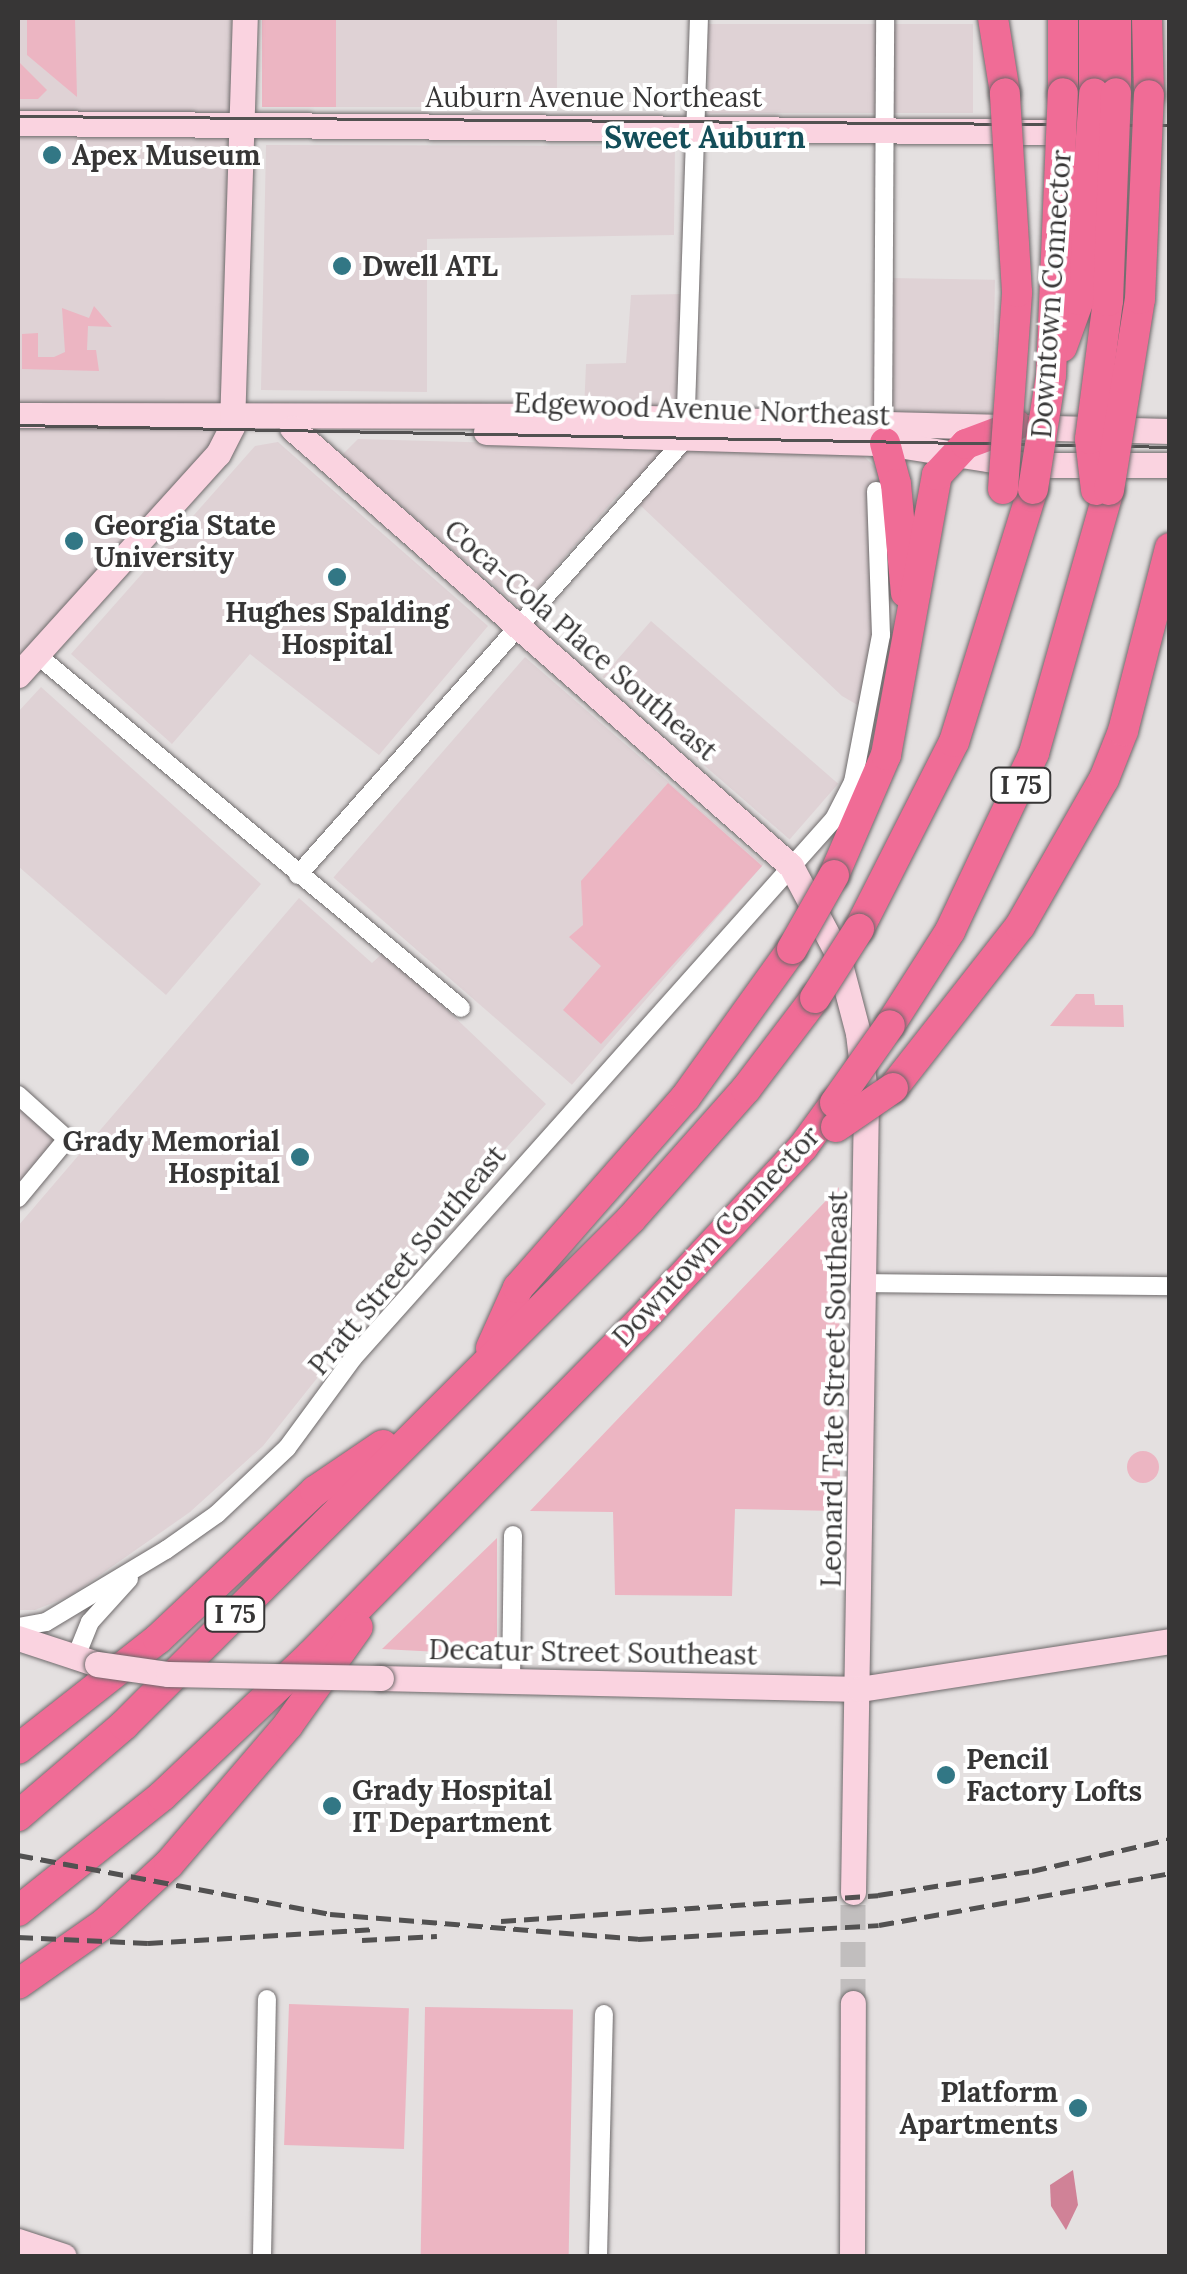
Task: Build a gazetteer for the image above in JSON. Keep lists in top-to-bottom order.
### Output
{
  "streets": {
    "highway": ["Downtown Connector", "I 75"],
    "main road": [
      "Auburn Avenue Northeast",
      "Edgewood Avenue Northeast",
      "Coca-Cola Place Southeast",
      "Leonard Tate Street Southeast",
      "Decatur Street Southeast"
    ],
    "street": ["Pratt Street Southeast"]
  },
  "crossings": [
    ["Downtown Connector", "I 75"],
    ["Edgewood Avenue Northeast", "Coca-Cola Place Southeast"],
    ["Coca-Cola Place Southeast", "Pratt Street Southeast"],
    ["Coca-Cola Place Southeast", "Leonard Tate Street Southeast"],
    ["Pratt Street Southeast", "Leonard Tate Street Southeast"],
    ["Leonard Tate Street Southeast", "Decatur Street Southeast"]
  ],
  "districts": ["Sweet Auburn"],
  "places": [
    "Apex Museum",
    "Dwell ATL",
    "Georgia State University",
    "Hughes Spalding Hospital",
    "Grady Memorial Hospital",
    "Pencil Factory Lofts",
    "Grady Hospital IT Department",
    "Platform Apartments"
  ]
}
